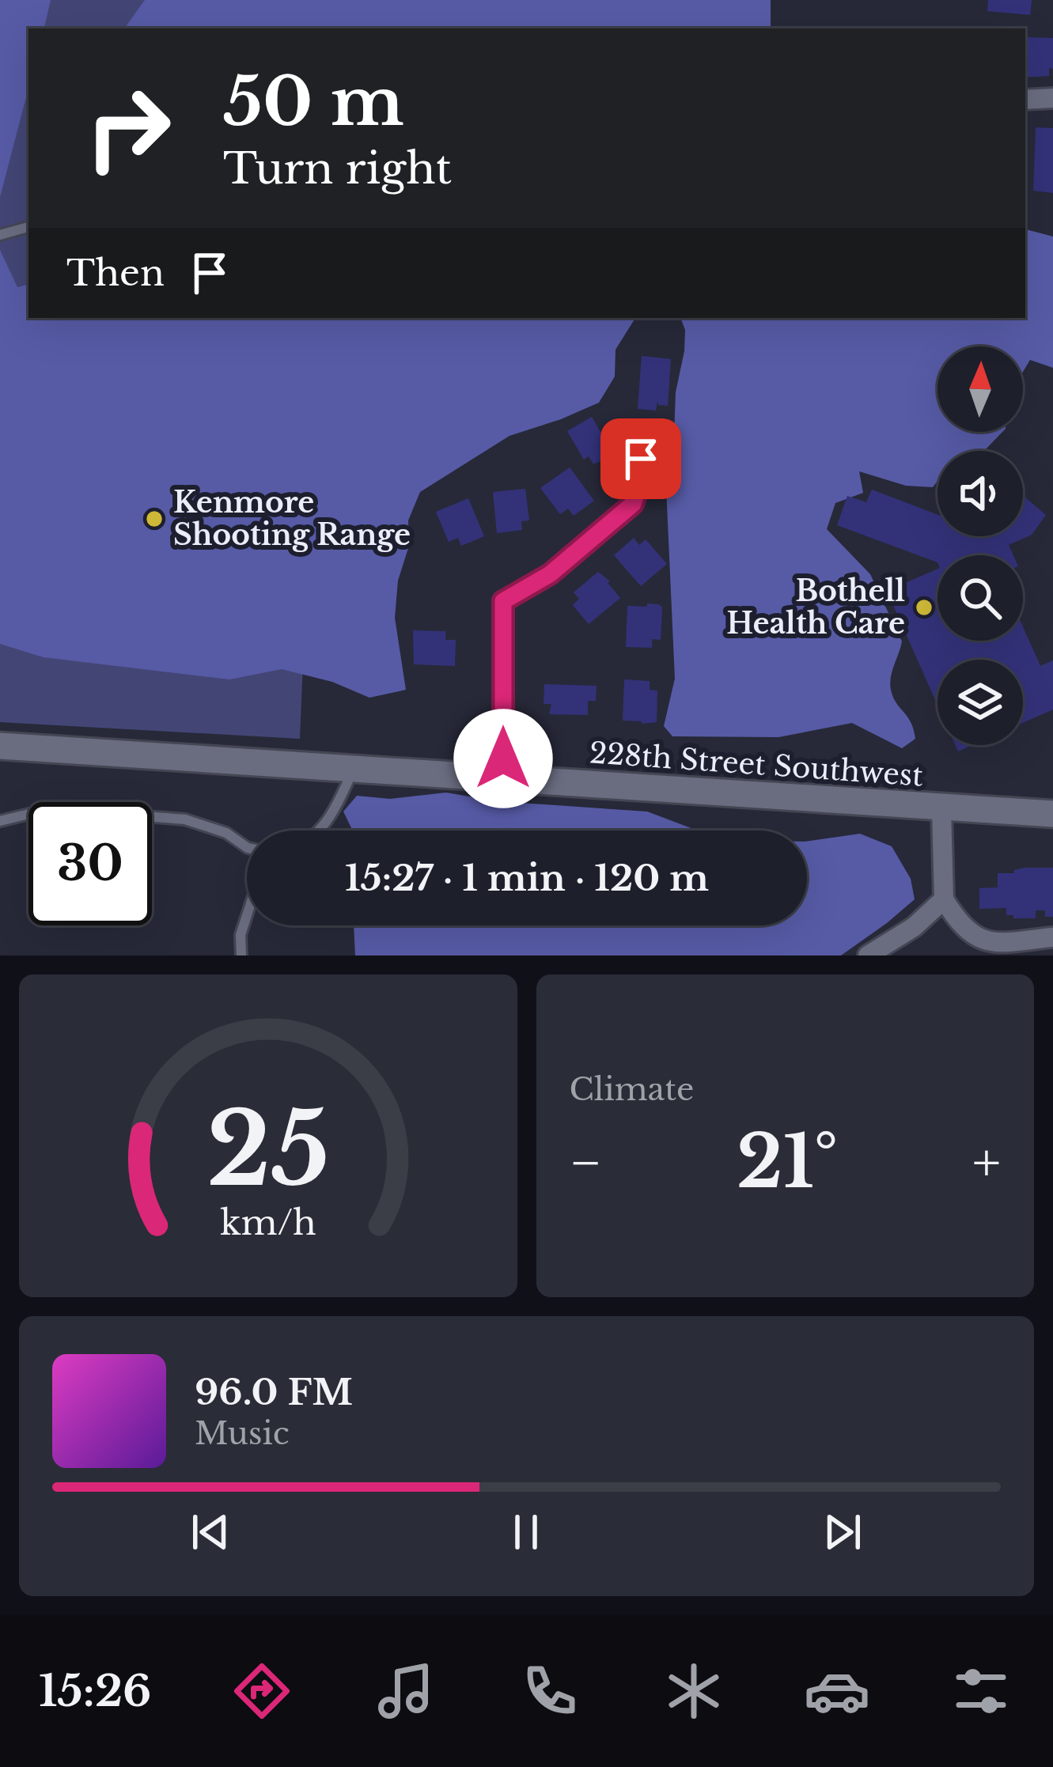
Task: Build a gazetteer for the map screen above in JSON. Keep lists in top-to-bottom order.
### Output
{
  "streets": {
    "main road": ["228th Street Southwest"]
  },
  "places": ["Kenmore Shooting Range", "Bothell Health Care"],
  "north": "top",
  "page": {
    "turn": ["50 m", "Turn right"],
    "then": "Then",
    "limit": "30",
    "trip": "15:27 · 1 min · 120 m",
    "tile": "Climate",
    "heat": ["−", "21°", "+"],
    "song": ["96.0 FM", "Music"],
    "tabs": "15:26",
    "gauge": ["25", "km/h"]
  }
}
